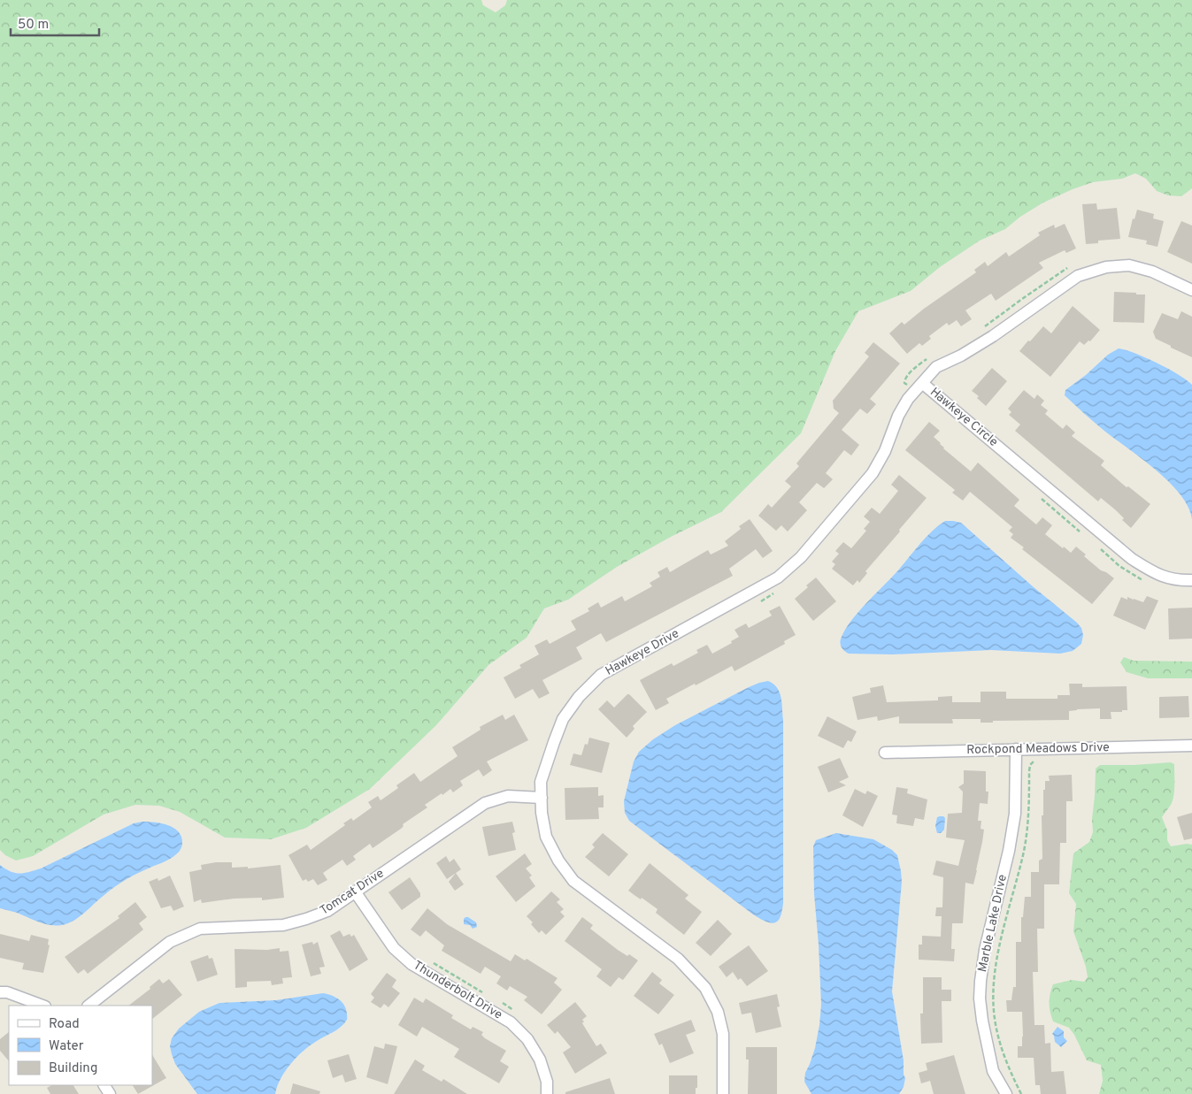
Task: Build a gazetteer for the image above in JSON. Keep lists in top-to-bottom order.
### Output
{
  "streets": {
    "street": [
      "Hawkeye Circle",
      "Hawkeye Drive",
      "Rockpond Meadows Drive",
      "Tomcat Drive",
      "Marble Lake Drive",
      "Thunderbolt Drive"
    ]
  },
  "crossings": [
    ["Hawkeye Circle", "Hawkeye Drive"],
    ["Hawkeye Drive", "Tomcat Drive"],
    ["Rockpond Meadows Drive", "Marble Lake Drive"],
    ["Tomcat Drive", "Thunderbolt Drive"]
  ],
  "legend": ["Road", "Water", "Building"],
  "scale_bar": "50 m"
}
